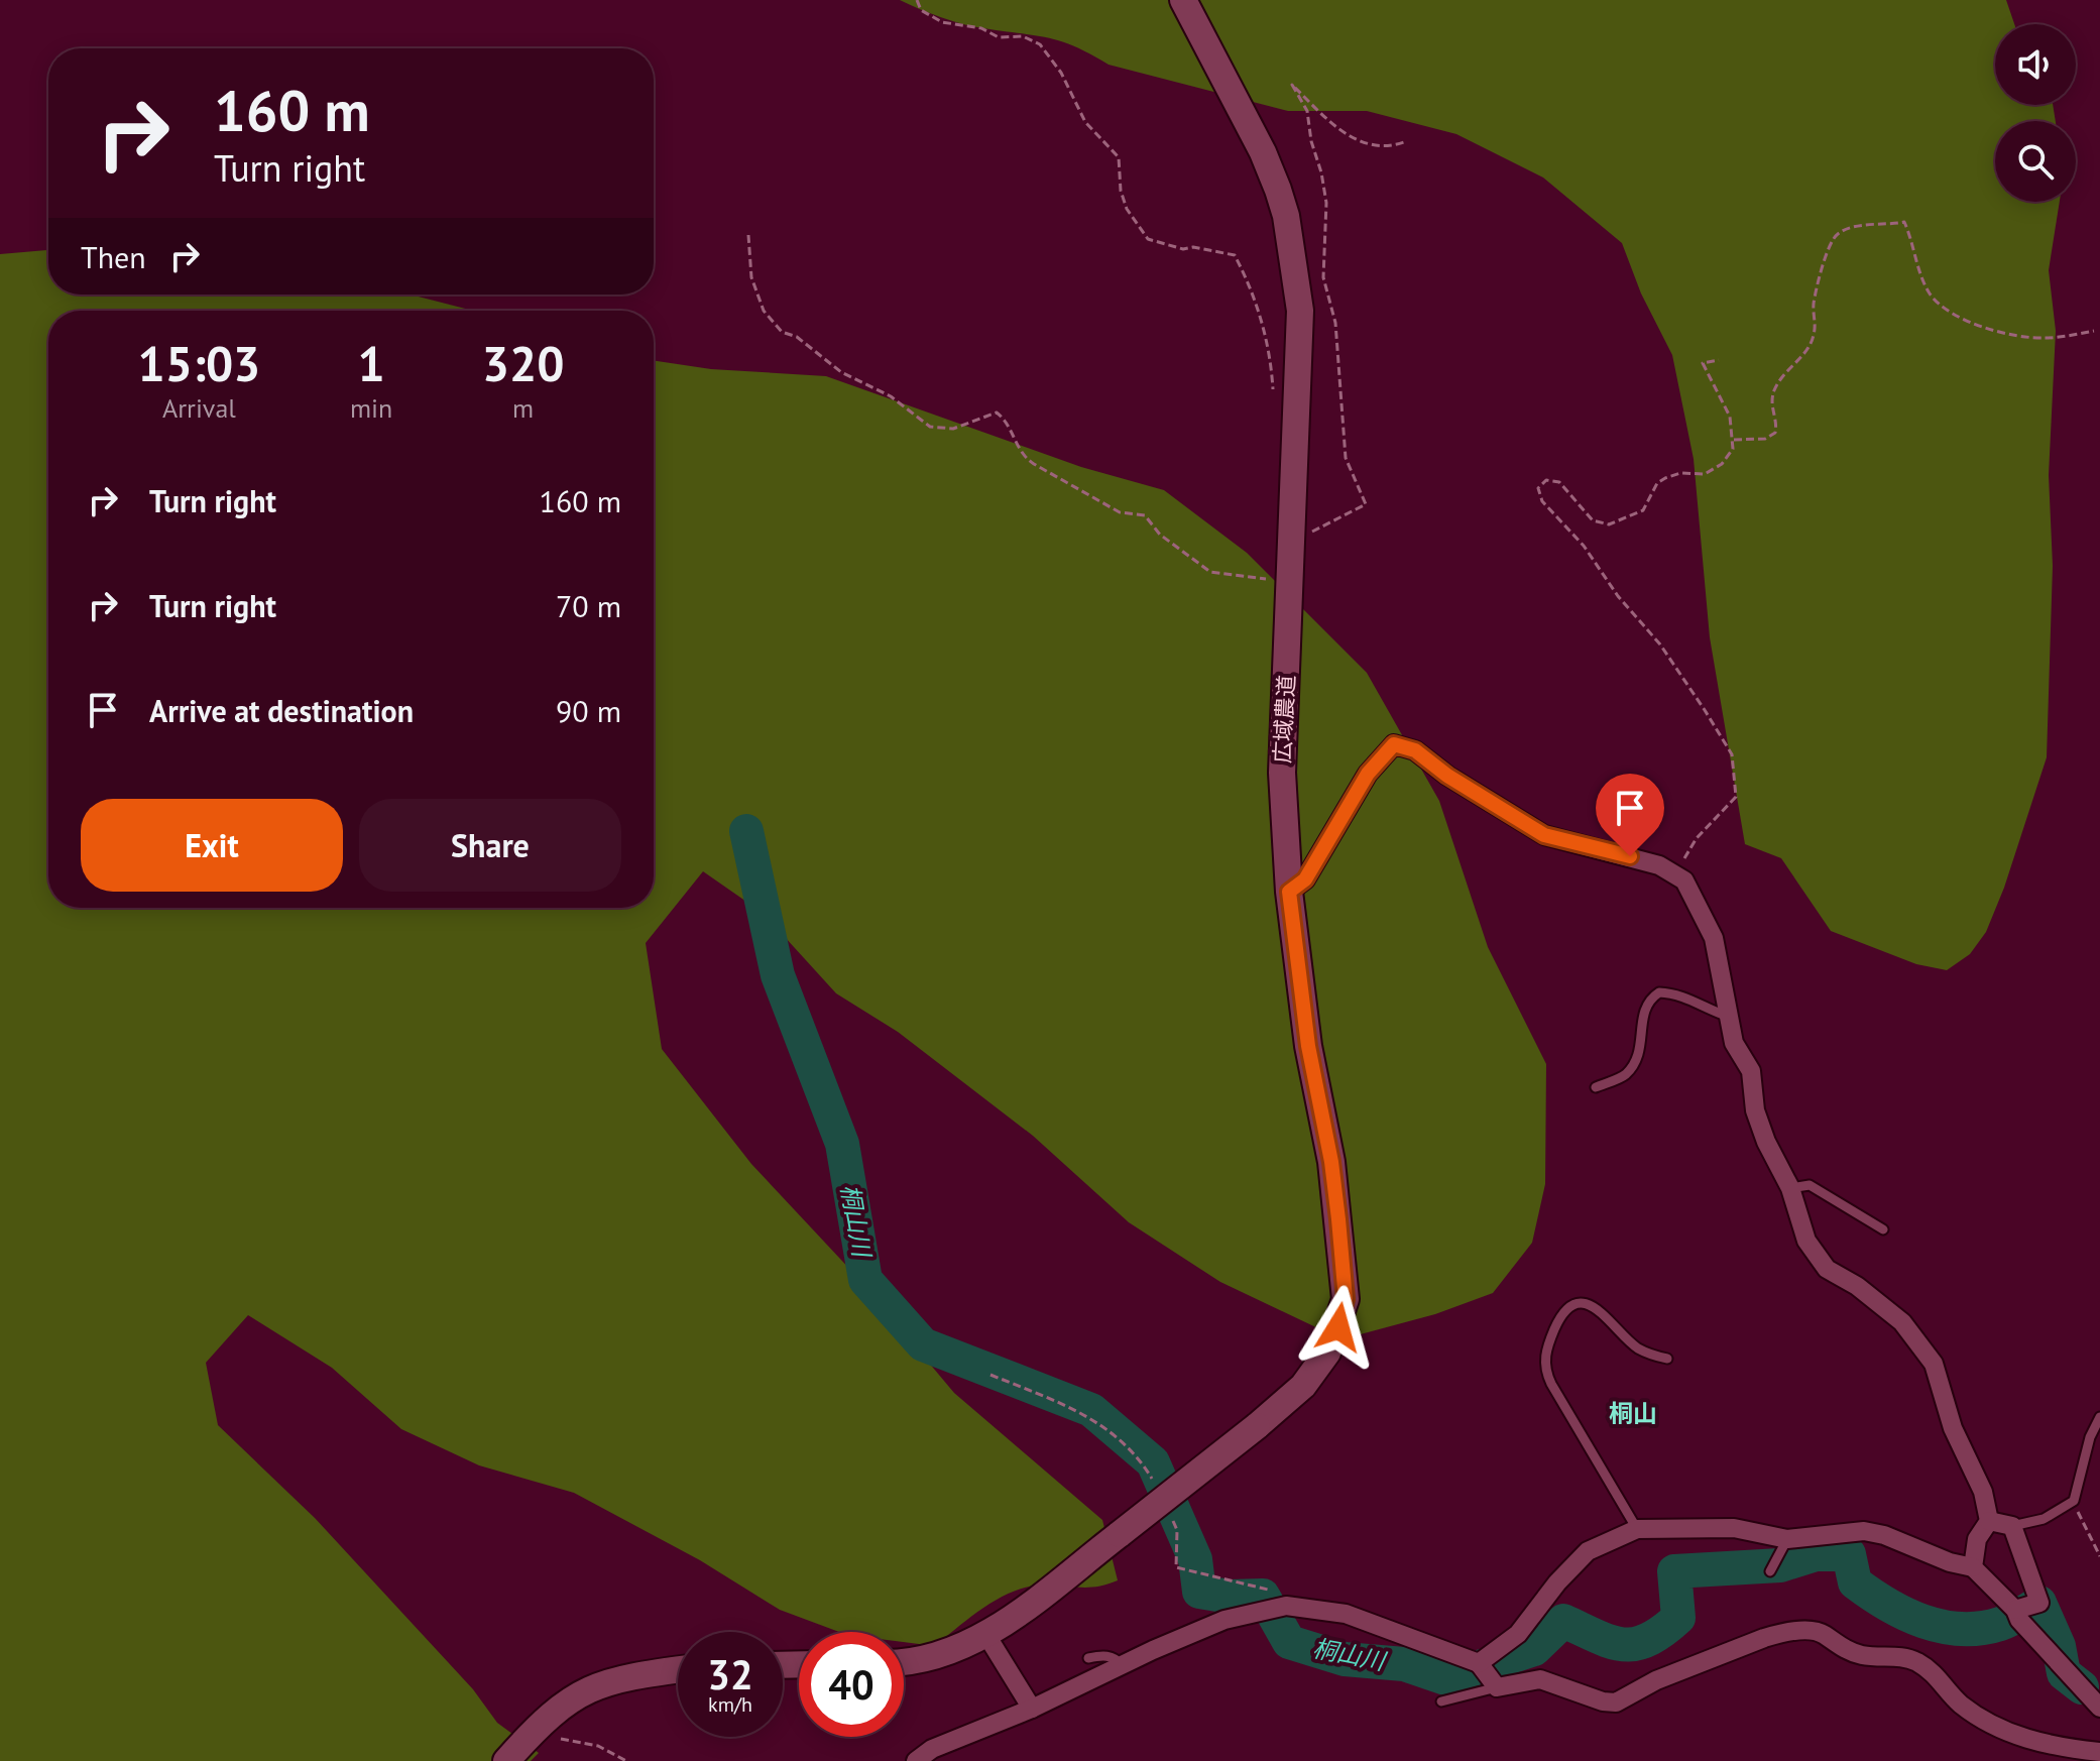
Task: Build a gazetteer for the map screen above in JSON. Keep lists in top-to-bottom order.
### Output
{
  "streets": {
    "street": ["広域農道"]
  },
  "districts": ["桐山"],
  "water": ["桐山川"],
  "page": {
    "turn": ["160 m", "Turn right"],
    "then": "Then",
    "eta": [
      "15:03",
      "Arrival",
      "1",
      "min",
      "320",
      "m"
    ],
    "list": [
      {
        "name": "Turn right",
        "value": "160 m"
      },
      {
        "name": "Turn right",
        "value": "70 m"
      },
      {
        "name": "Arrive at destination",
        "value": "90 m"
      }
    ],
    "buttons": ["Exit", "Share"],
    "speed": "32 km/h",
    "limit": "40"
  }
}
